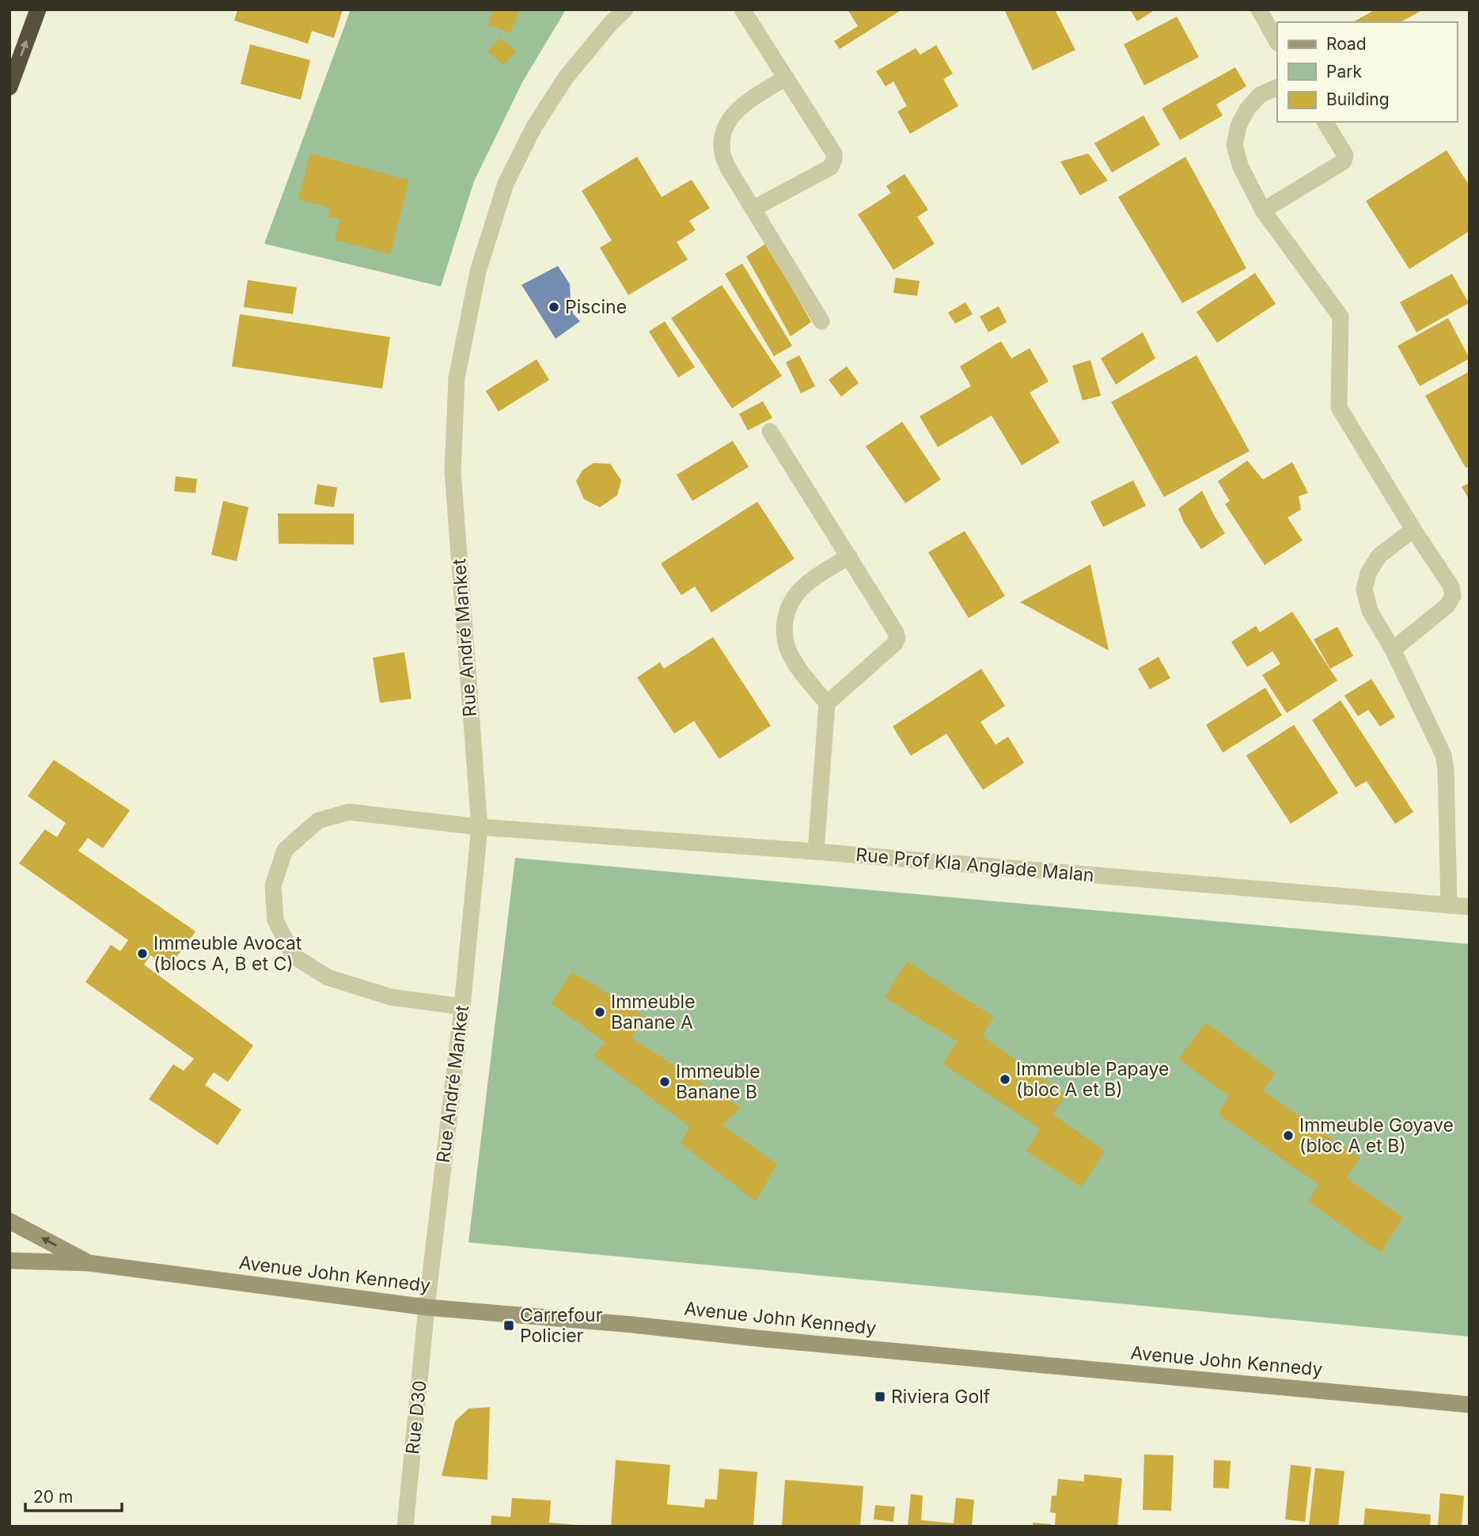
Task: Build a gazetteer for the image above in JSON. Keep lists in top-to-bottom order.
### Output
{
  "streets": {
    "main road": ["Avenue John Kennedy"],
    "street": ["Rue André Manket", "Rue Prof Kla Anglade Malan", "Rue D30"]
  },
  "crossings": [
    ["Rue André Manket", "Rue Prof Kla Anglade Malan"],
    ["Rue André Manket", "Avenue John Kennedy"],
    ["Rue André Manket", "Rue D30"],
    ["Avenue John Kennedy", "Rue D30"]
  ],
  "places": {
    "other": [
      "Piscine",
      "Immeuble Avocat (blocs A, B et C)",
      "Immeuble Banane A",
      "Immeuble Papaye (bloc A et B)",
      "Immeuble Banane B",
      "Immeuble Goyave (bloc A et B)"
    ],
    "transit": ["Carrefour Policier", "Riviera Golf"]
  },
  "legend": ["Road", "Park", "Building"],
  "scale_bar": "20 m"
}
